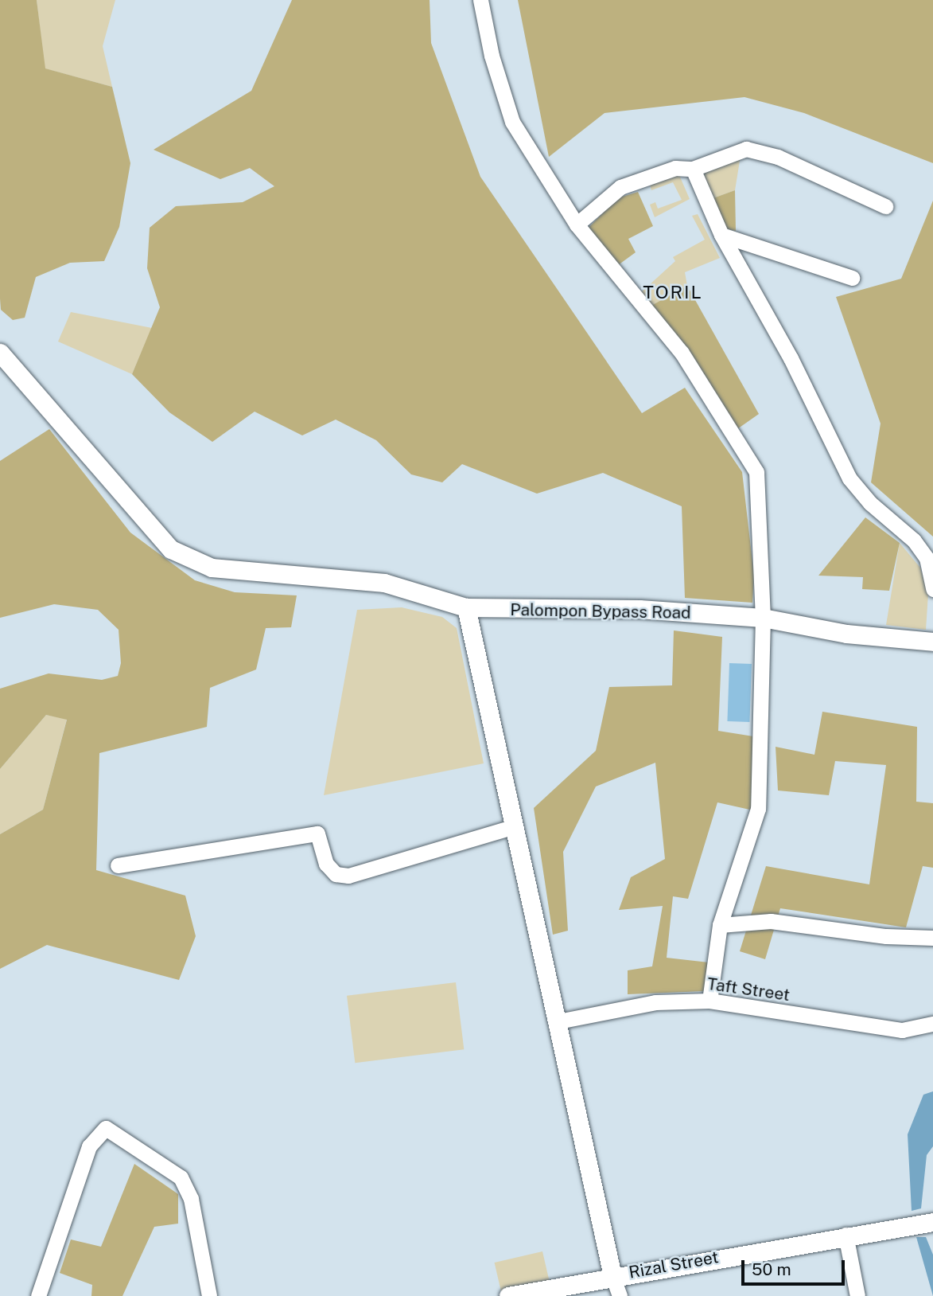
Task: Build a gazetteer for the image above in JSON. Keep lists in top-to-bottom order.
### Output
{
  "streets": {
    "main road": ["Palompon Bypass Road", "Rizal Street"],
    "street": ["Taft Street"]
  },
  "districts": ["TORIL"],
  "scale_bar": "50 m"
}
